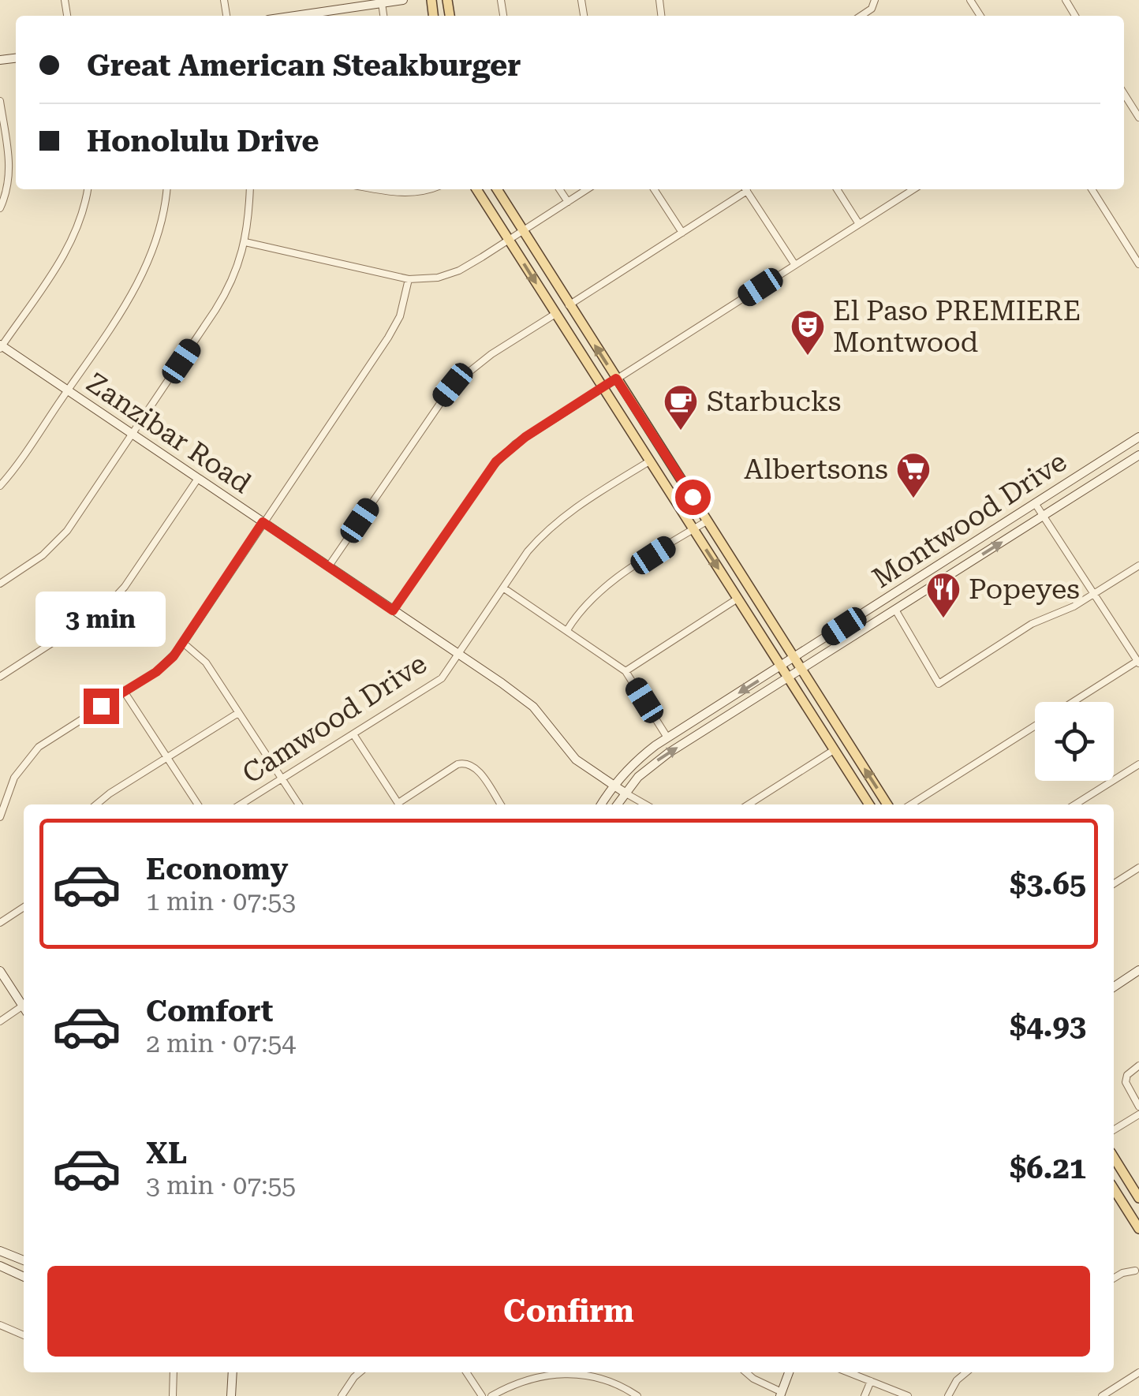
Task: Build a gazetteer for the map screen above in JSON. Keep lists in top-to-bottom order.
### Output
{
  "streets": {
    "main road": ["Zanzibar Road", "Montwood Drive"],
    "street": ["Camwood Drive"]
  },
  "crossings": [
    ["Zanzibar Road", "Montwood Drive"],
    ["Zanzibar Road", "Camwood Drive"]
  ],
  "places": {
    "theatre": ["El Paso PREMIERE Montwood"],
    "cafe": ["Starbucks"],
    "supermarket": ["Albertsons"],
    "restaurant": ["Popeyes"]
  },
  "page": {
    "banner": ["Great American Steakburger", "Honolulu Drive"],
    "bubble": "3 min",
    "list": [
      {
        "name": "Economy",
        "note": "1 min · 07:53",
        "value": "$3.65"
      },
      {
        "name": "Comfort",
        "note": "2 min · 07:54",
        "value": "$4.93"
      },
      {
        "name": "XL",
        "note": "3 min · 07:55",
        "value": "$6.21"
      }
    ],
    "buttons": "Confirm"
  }
}
